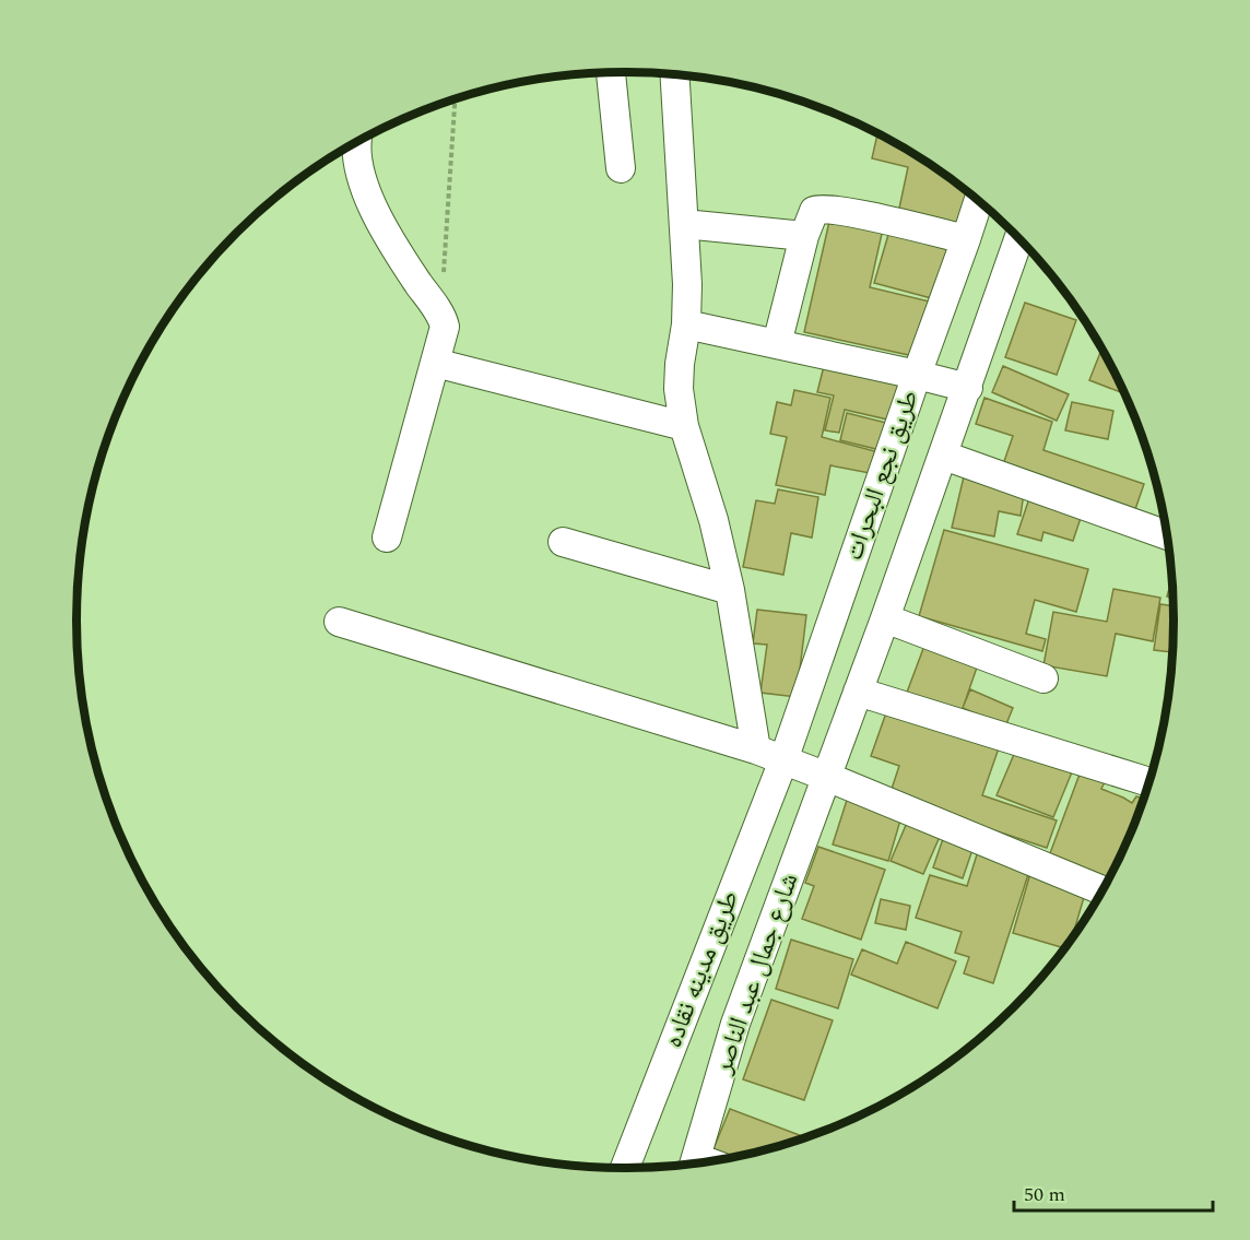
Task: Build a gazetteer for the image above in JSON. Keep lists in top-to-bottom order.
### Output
{
  "streets": {
    "street": ["طريق نجع البحرات", "طريق مدينه نقاده", "شارع جمال عبد الناصر"]
  },
  "crossings": [
    ["طريق نجع البحرات", "طريق مدينه نقاده"],
    ["طريق نجع البحرات", "شارع جمال عبد الناصر"]
  ],
  "scale_bar": "50 m"
}
